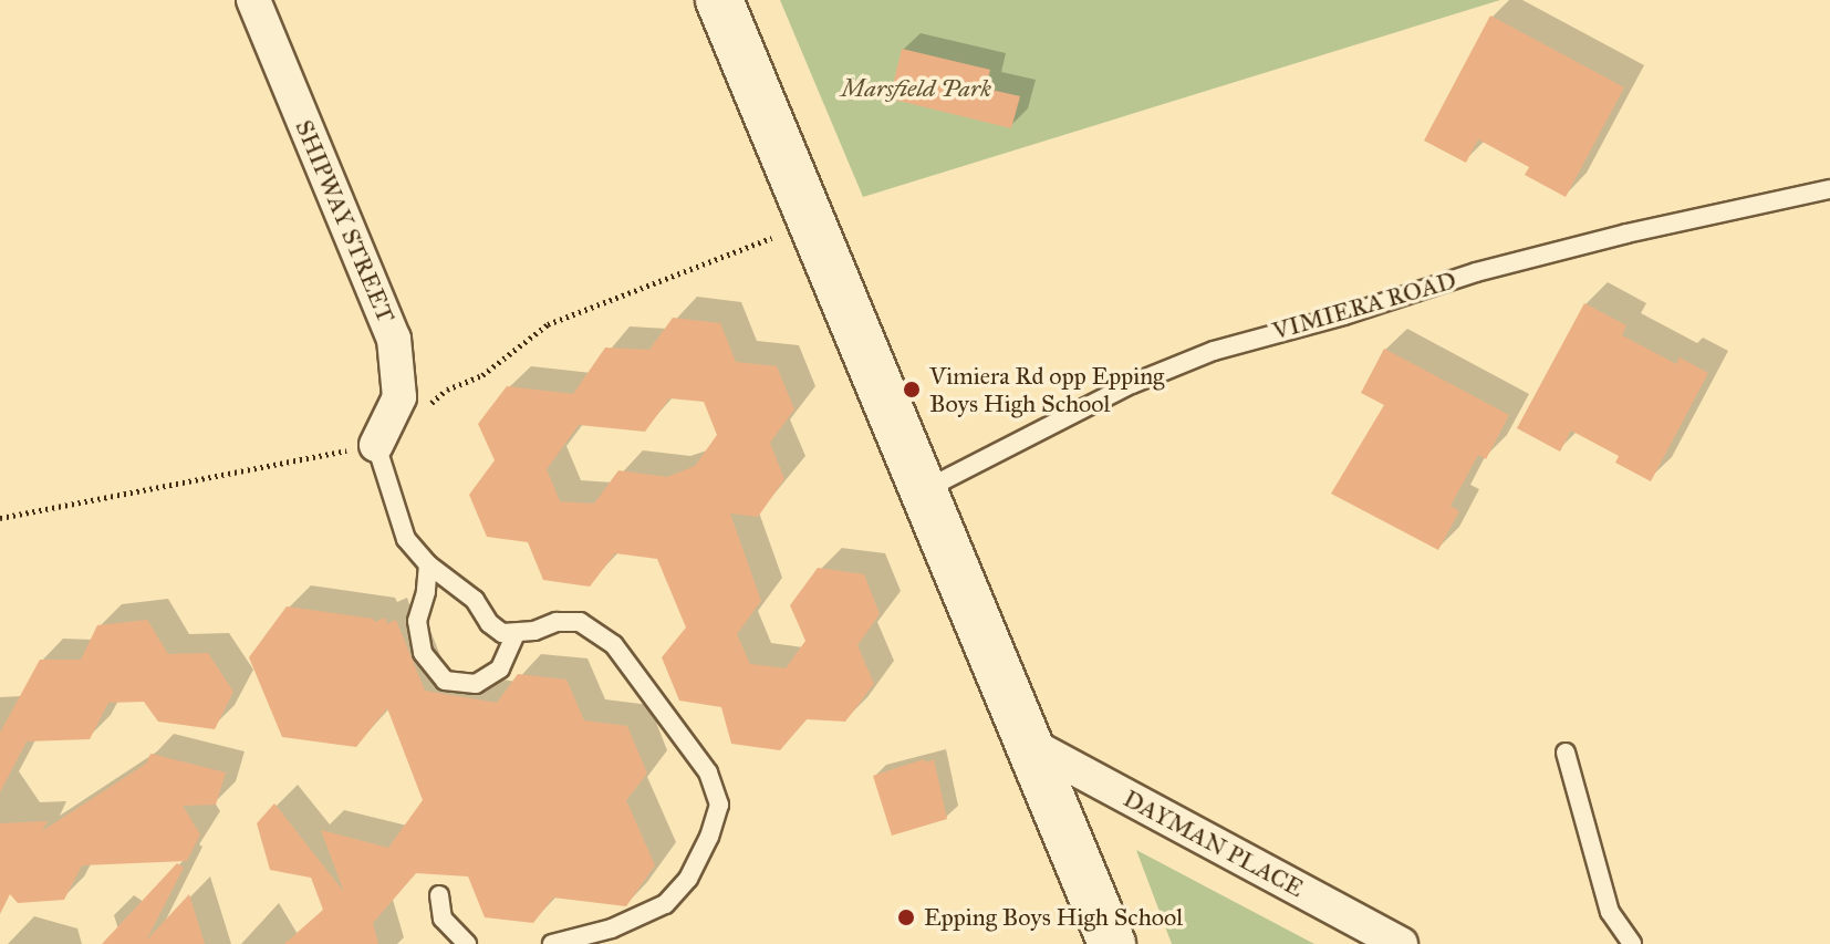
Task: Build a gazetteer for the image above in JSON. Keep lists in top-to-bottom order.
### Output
{
  "streets": {
    "street": ["SHIPWAY STREET", "DAYMAN PLACE"],
    "lane": ["VIMIERA ROAD"]
  },
  "parks": ["Marsfield Park"],
  "places": ["Vimiera Rd opp Epping Boys High School", "Epping Boys High School"]
}
